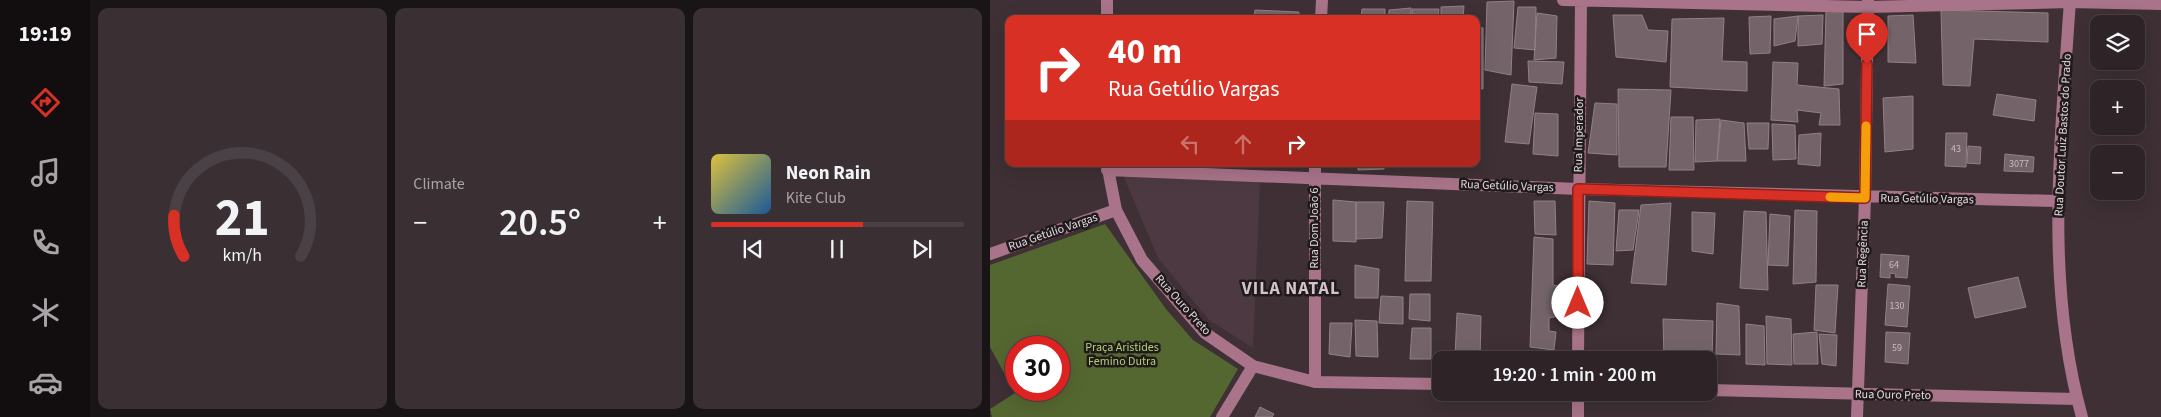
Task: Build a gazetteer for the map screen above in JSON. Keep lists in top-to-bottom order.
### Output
{
  "streets": {
    "street": [
      "Rua Imperador",
      "Rua Doutor Luiz Bastos do Prado",
      "Rua Getúlio Vargas",
      "Rua Dom João 6",
      "Rua Regência",
      "Rua Ouro Preto"
    ]
  },
  "crossings": [
    ["Rua Imperador", "Rua Getúlio Vargas"],
    ["Rua Doutor Luiz Bastos do Prado", "Rua Getúlio Vargas"],
    ["Rua Doutor Luiz Bastos do Prado", "Rua Ouro Preto"],
    ["Rua Getúlio Vargas", "Rua Dom João 6"],
    ["Rua Getúlio Vargas", "Rua Regência"],
    ["Rua Getúlio Vargas", "Rua Ouro Preto"],
    ["Rua Dom João 6", "Rua Ouro Preto"],
    ["Rua Regência", "Rua Ouro Preto"]
  ],
  "districts": ["VILA NATAL"],
  "parks": ["Praça Aristides Femino Dutra"],
  "house_numbers": [
    "43",
    "3077",
    "64",
    "130",
    "59"
  ],
  "page": {
    "tabs": "19:19",
    "tile": "Climate",
    "map_buttons": ["+", "−"],
    "turn": ["40 m", "Rua Getúlio Vargas"],
    "song": ["Neon Rain", "Kite Club"],
    "heat": ["−", "20.5°", "+"],
    "limit": "30",
    "trip": "19:20 · 1 min · 200 m",
    "gauge": ["21", "km/h"]
  }
}
